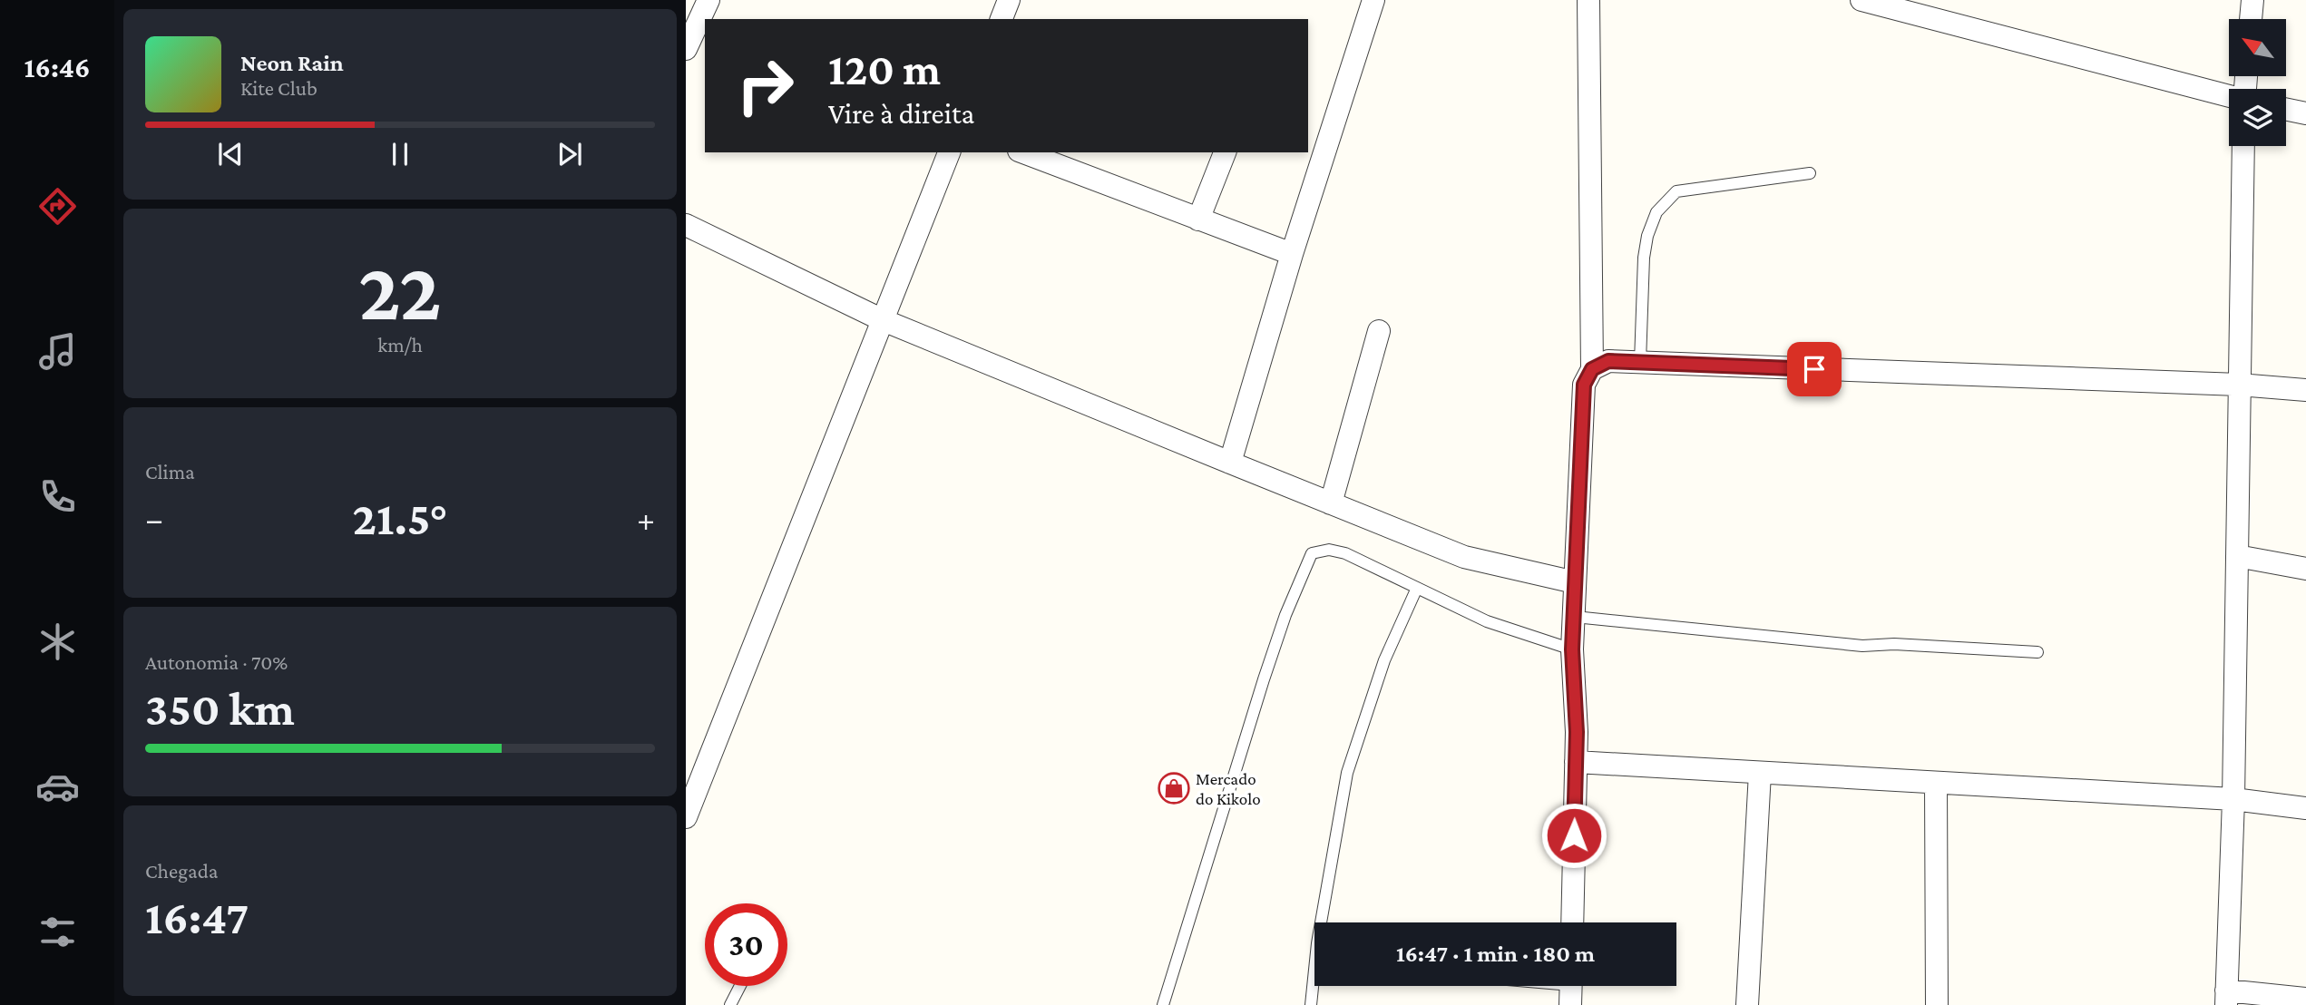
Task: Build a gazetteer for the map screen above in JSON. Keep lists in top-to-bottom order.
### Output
{
  "places": {
    "shop": ["Mercado do Kikolo"]
  },
  "north": "top left",
  "page": {
    "tabs": "16:46",
    "turn": ["120 m", "Vire à direita"],
    "song": ["Neon Rain", "Kite Club"],
    "tile": [
      ["22", "km/h"],
      "Clima",
      ["Autonomia · 70%", "350 km"],
      ["Chegada", "16:47"]
    ],
    "heat": ["−", "21.5°", "+"],
    "limit": "30",
    "trip": "16:47 · 1 min · 180 m"
  }
}
